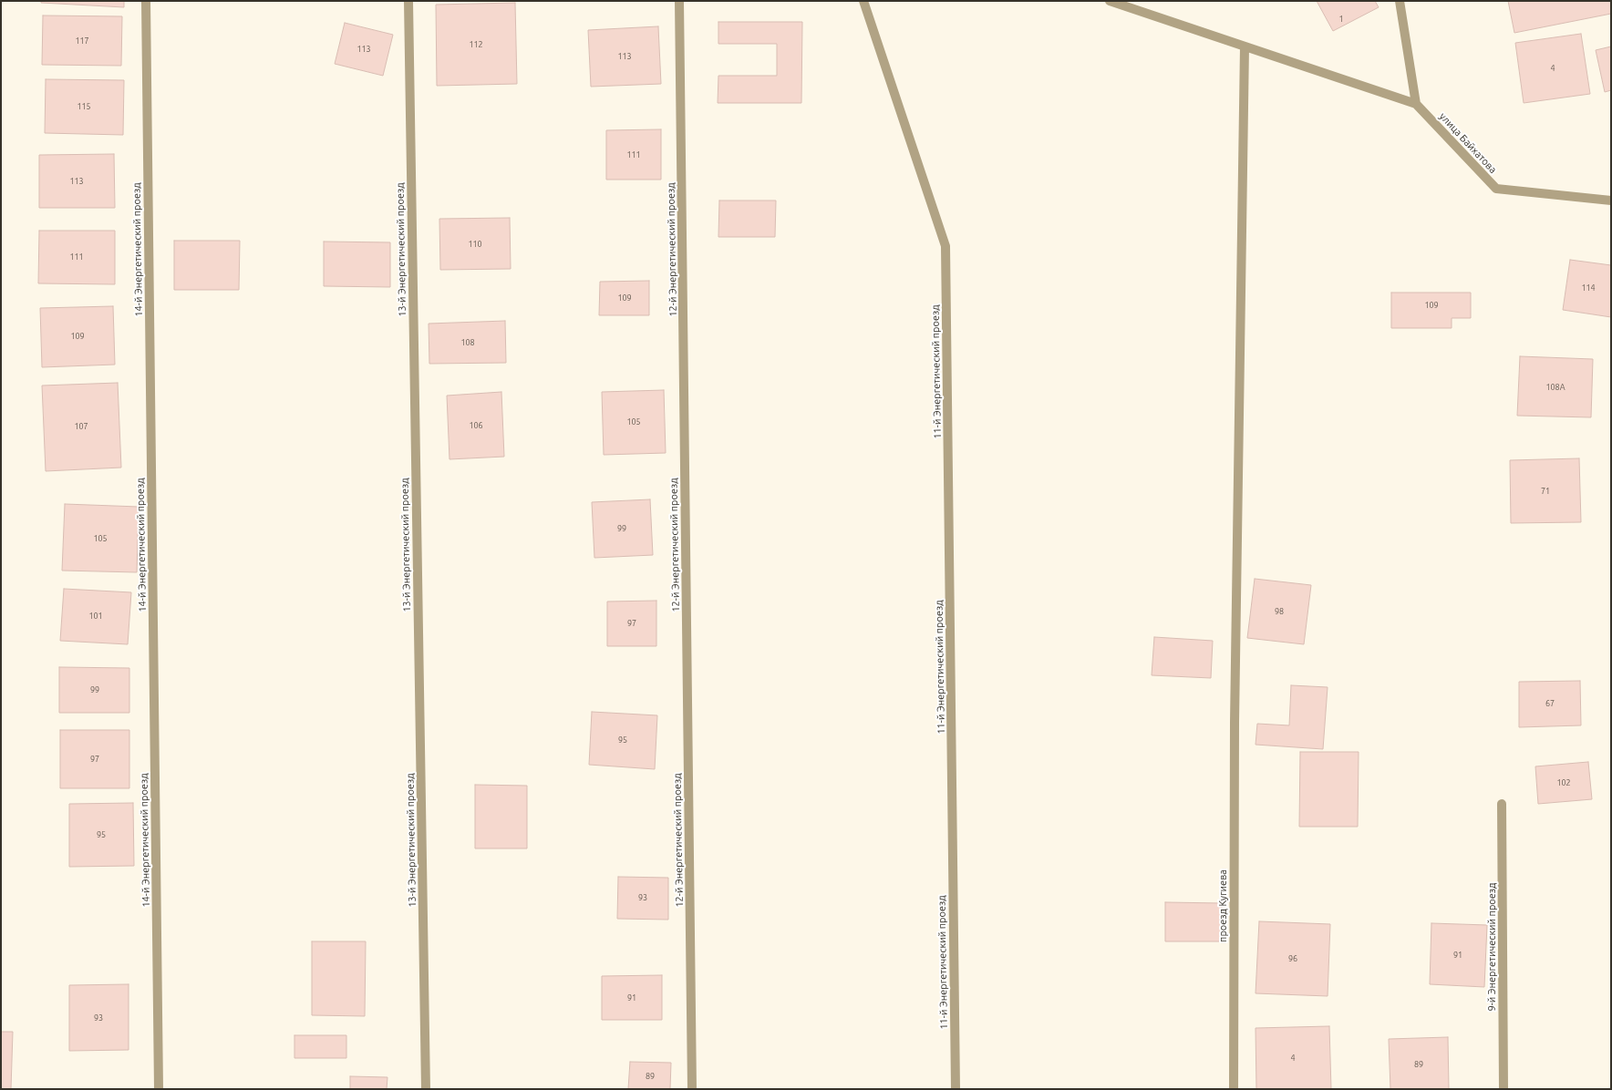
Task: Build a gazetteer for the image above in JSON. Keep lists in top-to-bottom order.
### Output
{
  "streets": {
    "street": [
      "улица Байхатова",
      "14-й Энергетический проезд",
      "13-й Энергетический проезд",
      "12-й Энергетический проезд",
      "11-й Энергетический проезд",
      "проезд Кугиева",
      "9-й Энергетический проезд"
    ]
  },
  "house_numbers": [
    "1",
    "117",
    "112",
    "113",
    "113",
    "4",
    "115",
    "111",
    "113",
    "110",
    "111",
    "114",
    "109",
    "109",
    "109",
    "108",
    "108А",
    "105",
    "106",
    "107",
    "71",
    "99",
    "105",
    "98",
    "101",
    "97",
    "99",
    "67",
    "95",
    "97",
    "102",
    "95",
    "93",
    "91",
    "96",
    "91",
    "93",
    "4",
    "89",
    "89"
  ]
}
